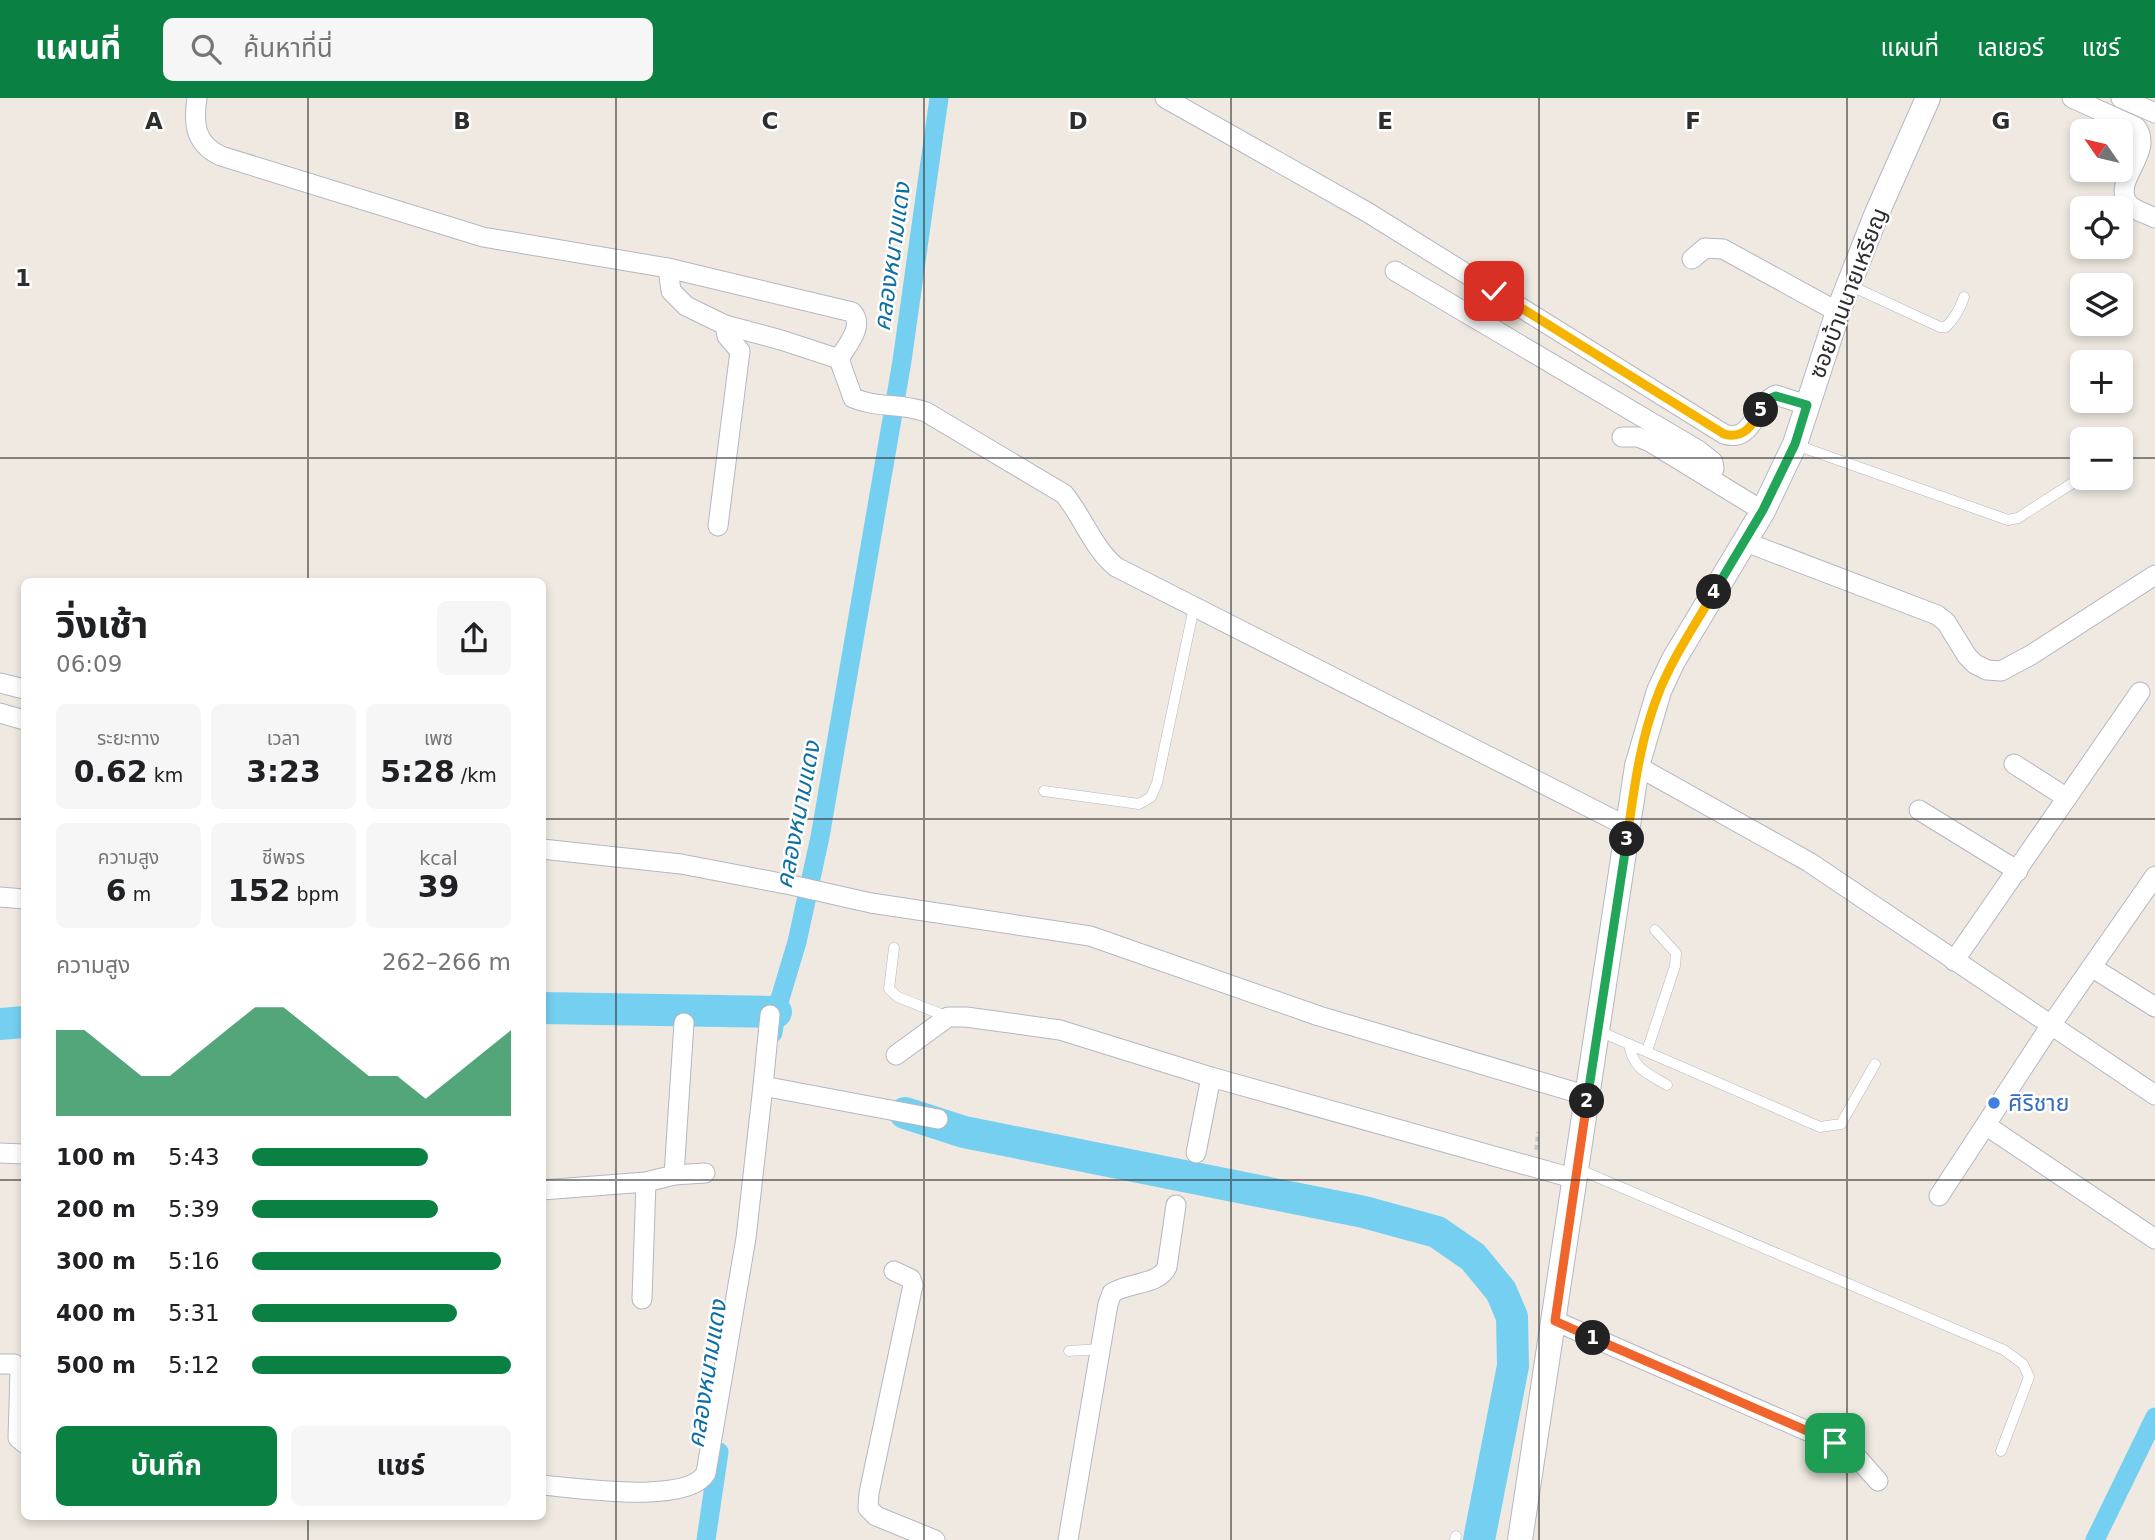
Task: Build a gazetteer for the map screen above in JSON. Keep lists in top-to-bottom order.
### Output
{
  "streets": {
    "street": ["ซอยบ้านนายเหรียญ"]
  },
  "water": ["คลองหนามแดง"],
  "places": ["ศิริชาย"],
  "north": "top left",
  "page": {
    "header": "แผนที่",
    "search": "ค้นหาที่นี่",
    "nav": ["แผนที่", "เลเยอร์", "แชร์"],
    "map_buttons": ["+", "−"],
    "pins": [
      "5",
      "4",
      "3",
      "2",
      "1"
    ],
    "heading": ["วิ่งเช้า", "06:09"],
    "stats": [
      ["ระยะทาง", "0.62 km"],
      ["เวลา", "3:23"],
      ["เพซ", "5:28 /km"],
      ["ความสูง", "6 m"],
      ["ชีพจร", "152 bpm"],
      ["kcal", "39"]
    ],
    "chart": ["ความสูง", "262–266 m"],
    "list": [
      {
        "name": "100 m",
        "note": "5:43"
      },
      {
        "name": "200 m",
        "note": "5:39"
      },
      {
        "name": "300 m",
        "note": "5:16"
      },
      {
        "name": "400 m",
        "note": "5:31"
      },
      {
        "name": "500 m",
        "note": "5:12"
      }
    ],
    "buttons": ["บันทึก", "แชร์"]
  },
  "grid": {
    "columns": [
      "A",
      "B",
      "C",
      "D",
      "E",
      "F",
      "G"
    ],
    "rows": ["1"]
  }
}
